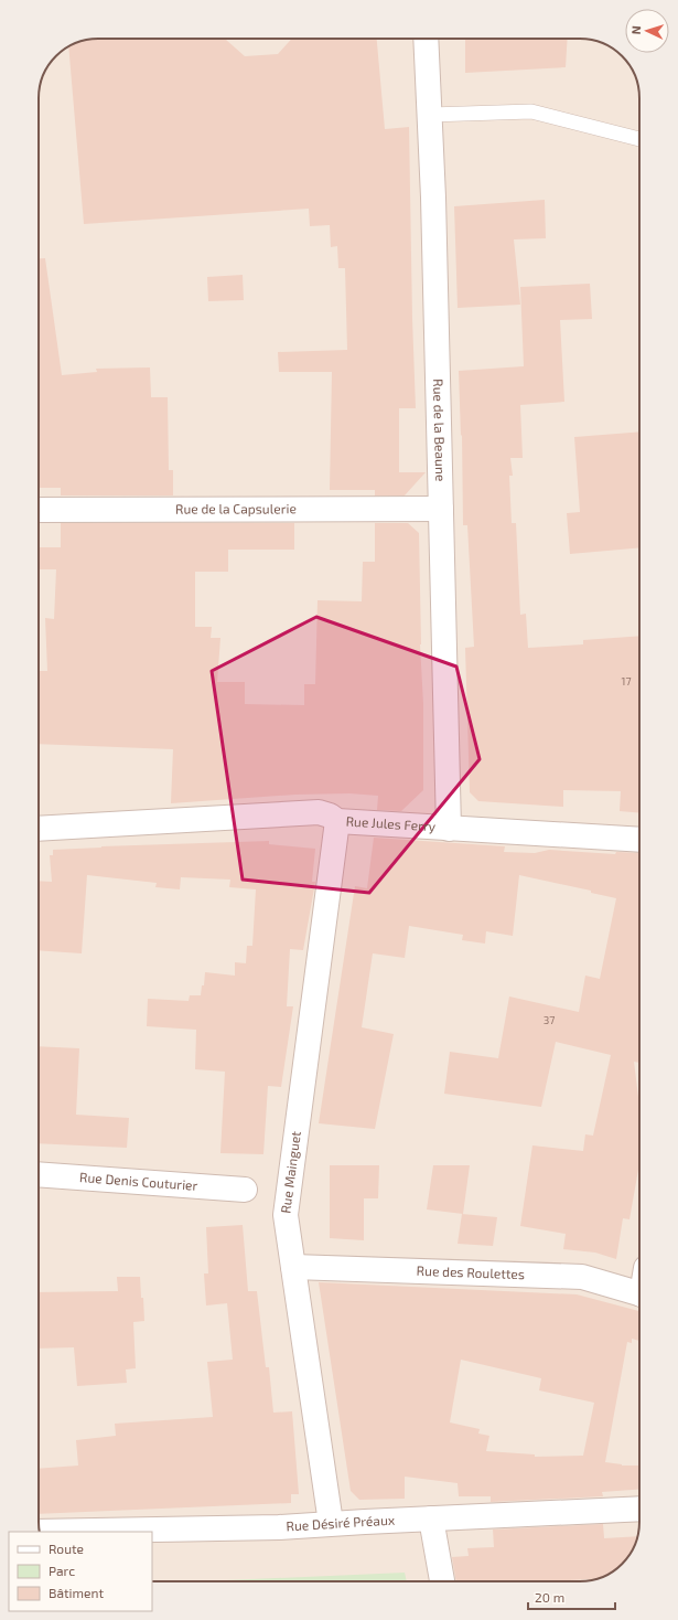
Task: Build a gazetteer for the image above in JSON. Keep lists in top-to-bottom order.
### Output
{
  "streets": {
    "street": [
      "Rue de la Beaune",
      "Rue de la Capsulerie",
      "Rue Jules Ferry",
      "Rue Mainguet",
      "Rue Denis Couturier",
      "Rue des Roulettes",
      "Rue Désiré Préaux"
    ]
  },
  "crossings": [
    ["Rue de la Beaune", "Rue de la Capsulerie"],
    ["Rue de la Beaune", "Rue Jules Ferry"],
    ["Rue Jules Ferry", "Rue Mainguet"],
    ["Rue Mainguet", "Rue des Roulettes"],
    ["Rue Mainguet", "Rue Désiré Préaux"]
  ],
  "house_numbers": ["17", "37"],
  "legend": ["Route", "Parc", "Bâtiment"],
  "scale_bar": "20 m",
  "north": "left"
}
